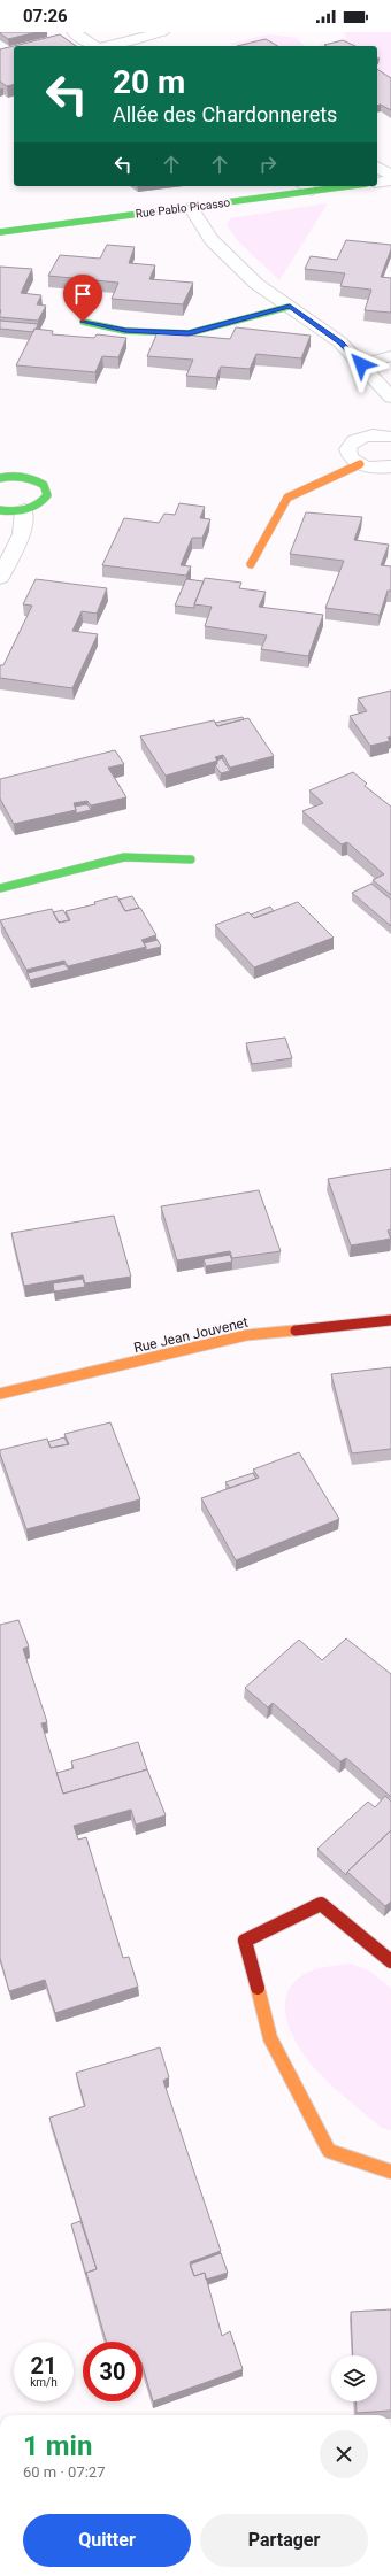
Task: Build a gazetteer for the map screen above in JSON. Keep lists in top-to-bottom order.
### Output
{
  "streets": {
    "street": ["Rue Pablo Picasso", "Rue Jean Jouvenet"]
  },
  "page": {
    "status": "07:26",
    "turn": ["20 m", "Allée des Chardonnerets"],
    "speed": "21 km/h",
    "limit": "30",
    "heading": ["1 min", "60 m · 07:27"],
    "buttons": ["Quitter", "Partager"]
  }
}
